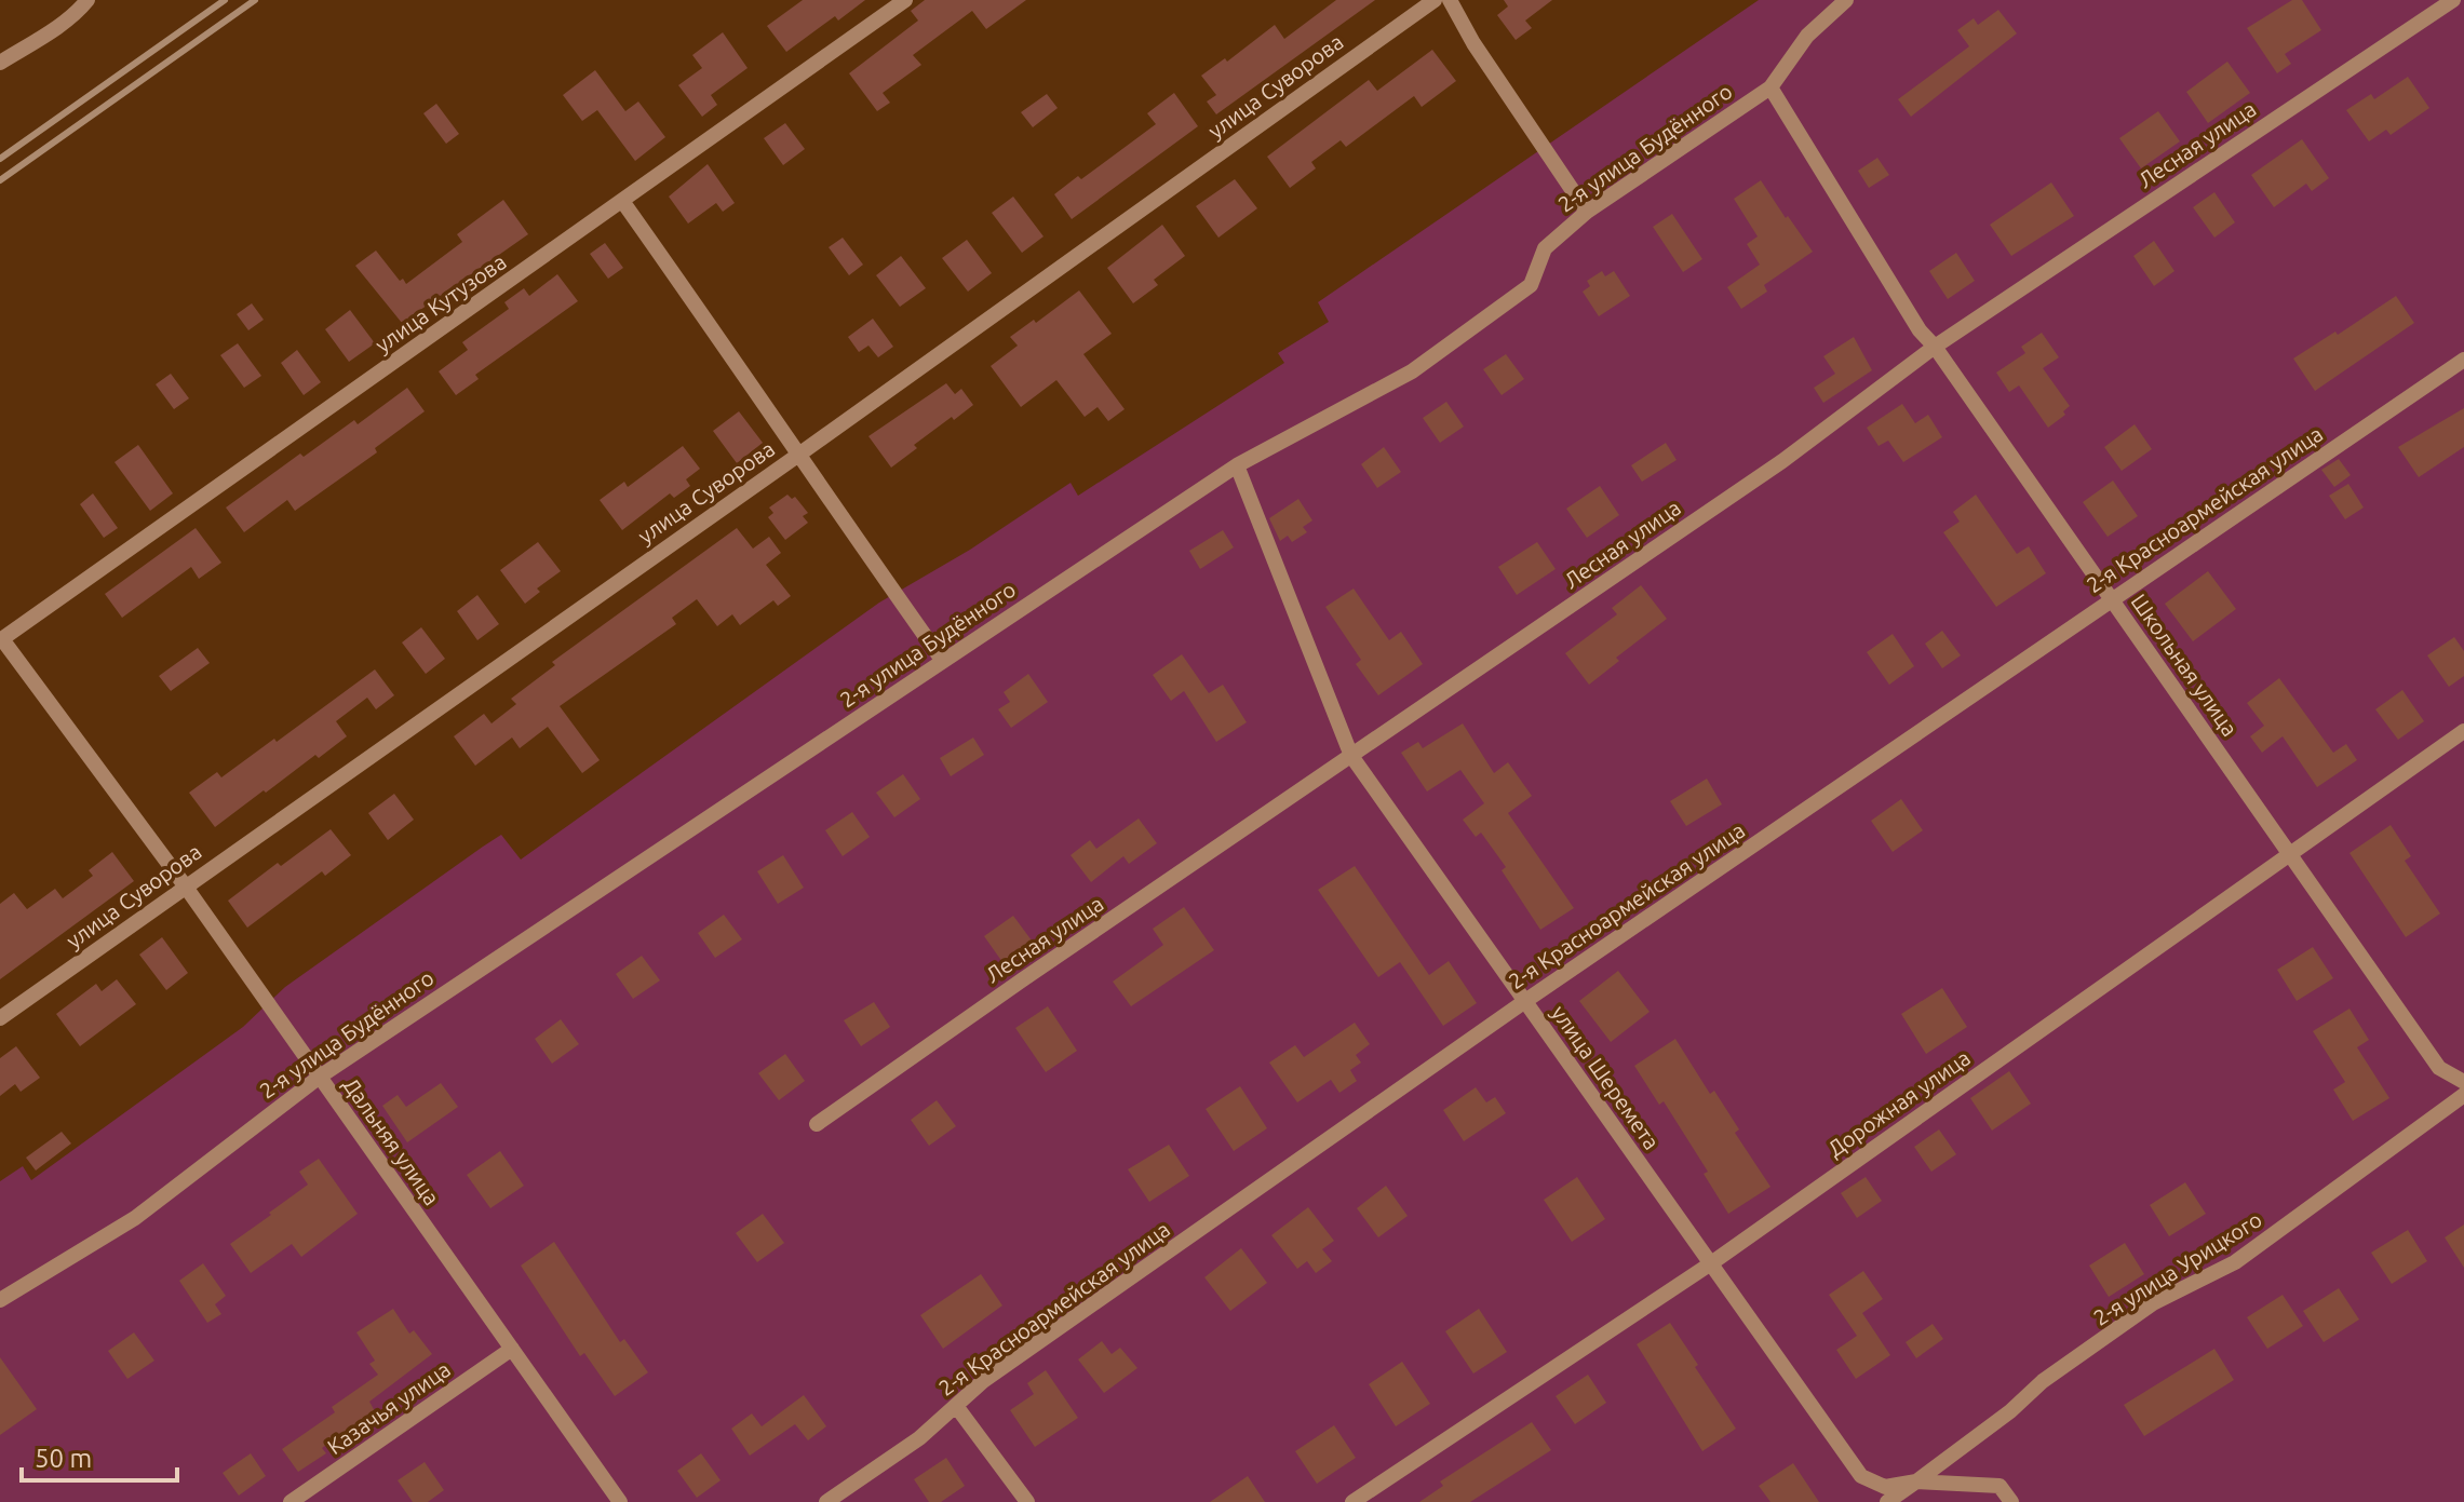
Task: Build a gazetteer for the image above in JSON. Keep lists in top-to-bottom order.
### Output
{
  "streets": {
    "street": [
      "улица Суворова",
      "Лесная улица",
      "2-я улица Будённого",
      "улица Кутузова",
      "2-я Красноармейская улица",
      "Школьная улица",
      "улица Шеремета",
      "Дорожная улица",
      "Дальняя улица",
      "2-я улица Урицкого",
      "Казачья улица"
    ]
  },
  "crossings": [
    ["улица Суворова", "Дальняя улица"],
    ["Лесная улица", "Школьная улица"],
    ["Лесная улица", "улица Шеремета"],
    ["2-я улица Будённого", "Школьная улица"],
    ["2-я улица Будённого", "улица Шеремета"],
    ["2-я улица Будённого", "Дальняя улица"],
    ["улица Кутузова", "Дальняя улица"],
    ["2-я Красноармейская улица", "Школьная улица"],
    ["2-я Красноармейская улица", "улица Шеремета"],
    ["Школьная улица", "Дорожная улица"],
    ["улица Шеремета", "Дорожная улица"],
    ["улица Шеремета", "2-я улица Урицкого"],
    ["Дальняя улица", "Казачья улица"]
  ],
  "scale_bar": "50 m"
}
